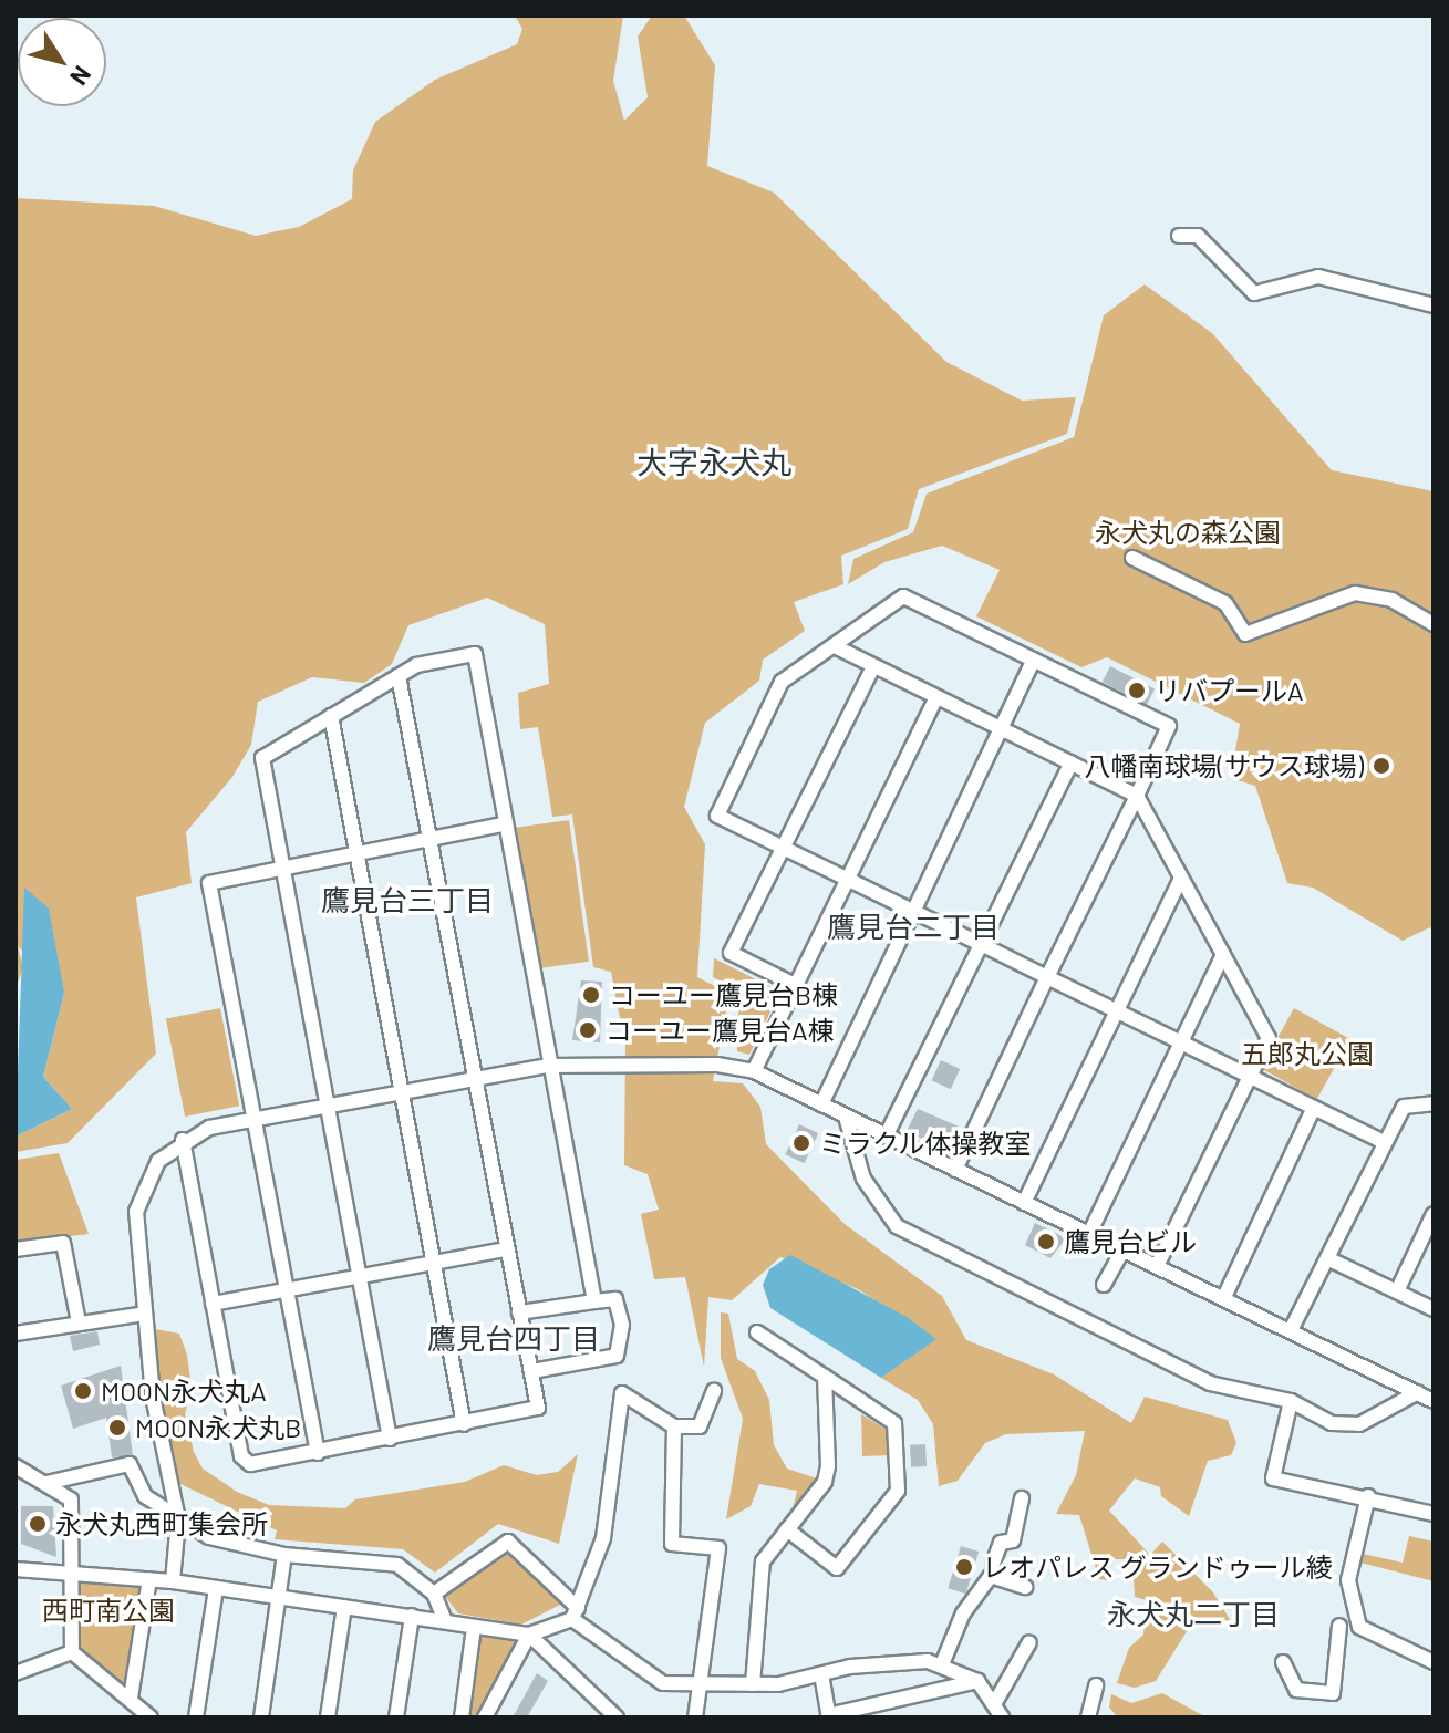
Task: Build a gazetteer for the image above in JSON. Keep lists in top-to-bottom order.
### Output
{
  "districts": [
    "大字永犬丸",
    "鷹見台三丁目",
    "鷹見台二丁目",
    "鷹見台四丁目",
    "永犬丸二丁目"
  ],
  "parks": ["永犬丸の森公園", "五郎丸公園", "西町南公園"],
  "places": [
    "リバプールA",
    "八幡南球場(サウス球場)",
    "コーユー鷹見台B棟",
    "コーユー鷹見台A棟",
    "ミラクル体操教室",
    "鷹見台ビル",
    "MOON永犬丸A",
    "MOON永犬丸B",
    "永犬丸西町集会所",
    "レオパレス グランドゥール綾"
  ],
  "north": "bottom right"
}
